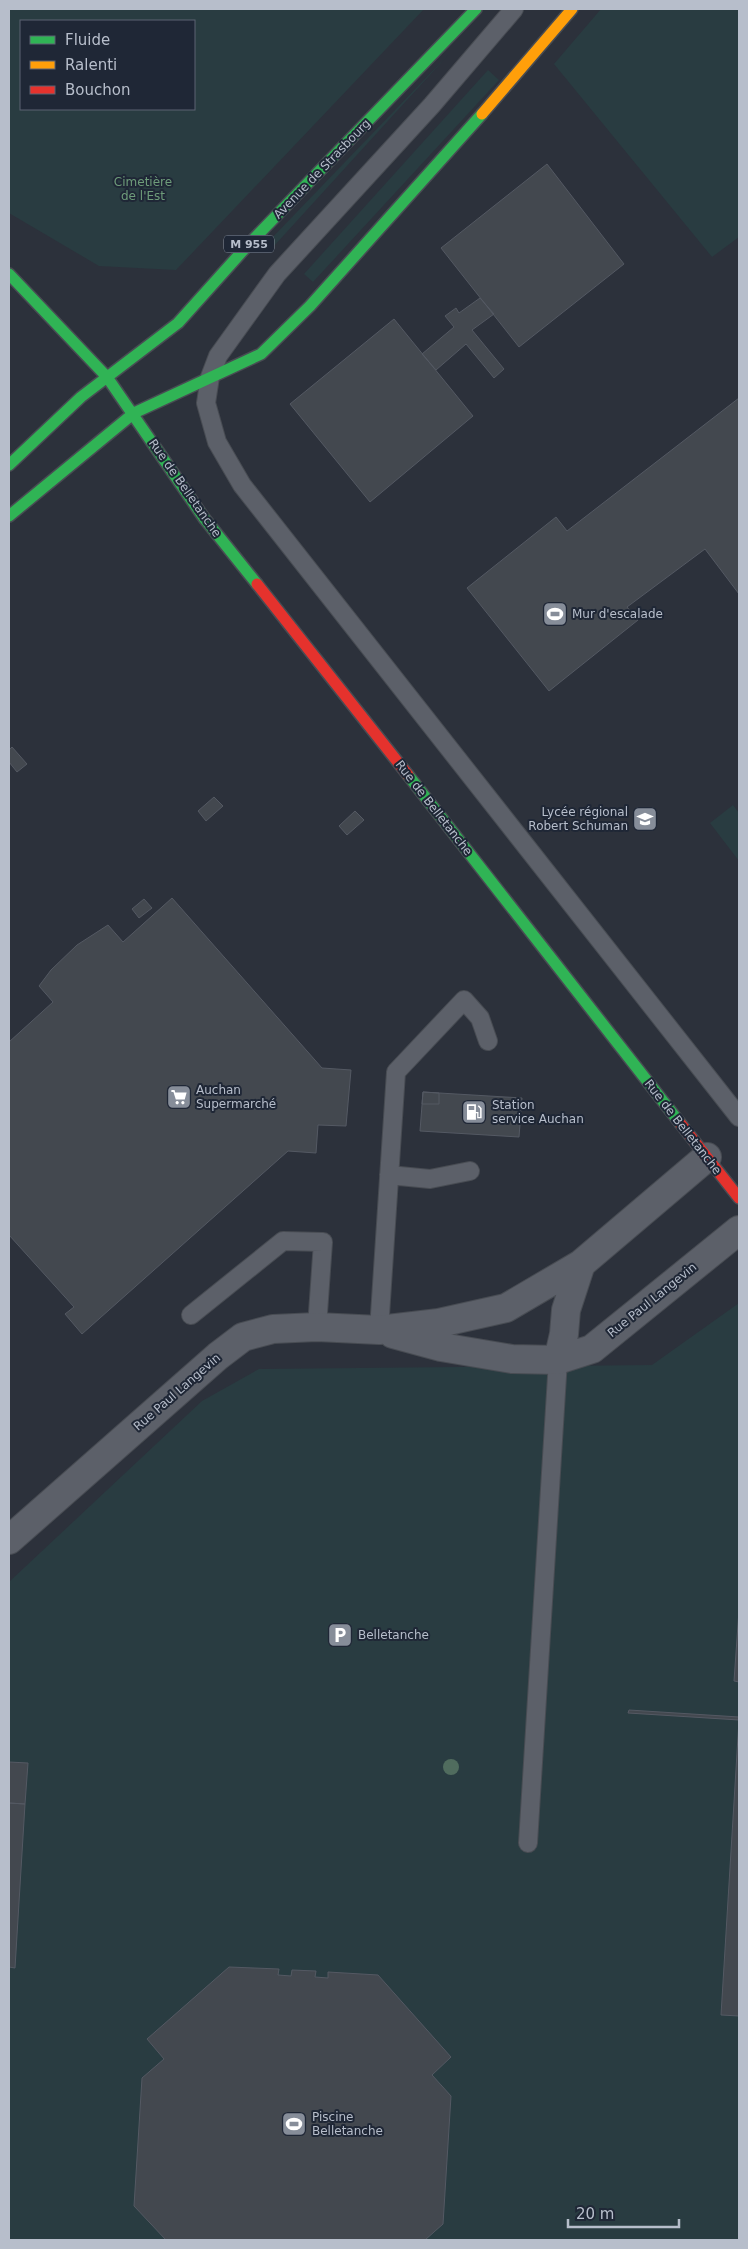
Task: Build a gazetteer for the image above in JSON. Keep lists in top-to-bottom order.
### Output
{
  "streets": {
    "main road": ["Avenue de Strasbourg", "M 955", "Rue de Belletanche"],
    "street": ["Rue Paul Langevin"]
  },
  "crossings": [
    ["Avenue de Strasbourg", "Rue de Belletanche"],
    ["Rue de Belletanche", "Rue Paul Langevin"]
  ],
  "parks": ["Cimetière de l'Est"],
  "places": {
    "sports": ["Mur d'escalade", "Piscine Belletanche"],
    "school or university": ["Lycée régional Robert Schuman"],
    "supermarket": ["Auchan Supermarché"],
    "fuel station": ["Station service Auchan"],
    "parking": ["Belletanche"]
  },
  "legend": ["Fluide", "Ralenti", "Bouchon"],
  "scale_bar": "20 m"
}
